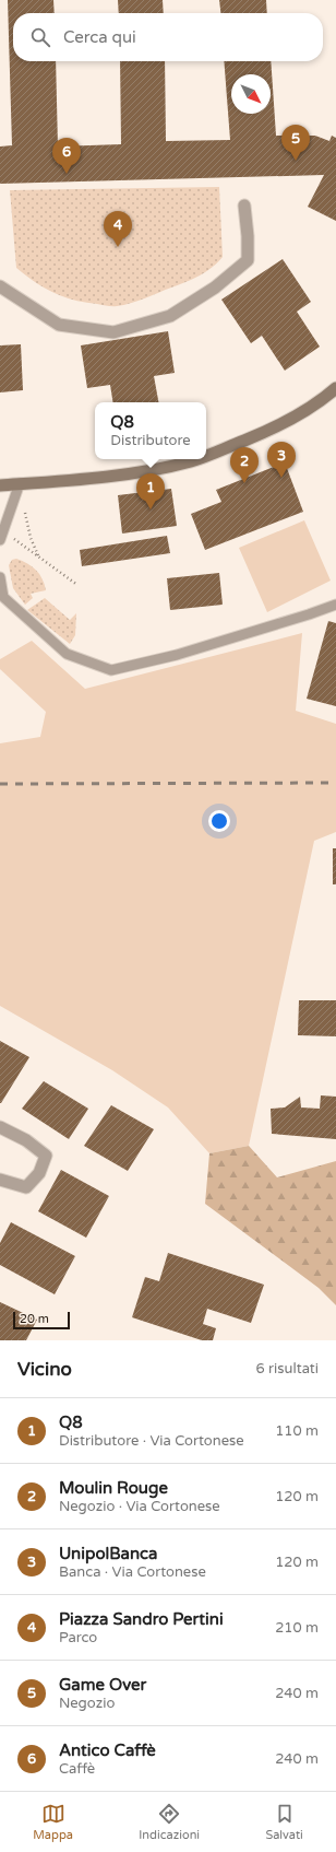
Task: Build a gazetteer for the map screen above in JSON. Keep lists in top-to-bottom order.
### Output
{
  "scale_bar": "20 m",
  "north": "bottom right",
  "page": {
    "search": "Cerca qui",
    "pins": [
      "5",
      "6",
      "4",
      "3",
      "2",
      "1"
    ],
    "popup": ["Q8", "Distributore"],
    "scale": "20 m",
    "heading": ["Vicino", "6 risultati"],
    "list": [
      {
        "mark": "1",
        "name": "Q8",
        "note": "Distributore · Via Cortonese",
        "value": "110 m"
      },
      {
        "mark": "2",
        "name": "Moulin Rouge",
        "note": "Negozio · Via Cortonese",
        "value": "120 m"
      },
      {
        "mark": "3",
        "name": "UnipolBanca",
        "note": "Banca · Via Cortonese",
        "value": "120 m"
      },
      {
        "mark": "4",
        "name": "Piazza Sandro Pertini",
        "note": "Parco",
        "value": "210 m"
      },
      {
        "mark": "5",
        "name": "Game Over",
        "note": "Negozio",
        "value": "240 m"
      },
      {
        "mark": "6",
        "name": "Antico Caffè",
        "note": "Caffè",
        "value": "240 m"
      }
    ],
    "nav": ["Mappa", "Indicazioni", "Salvati"]
  }
}
